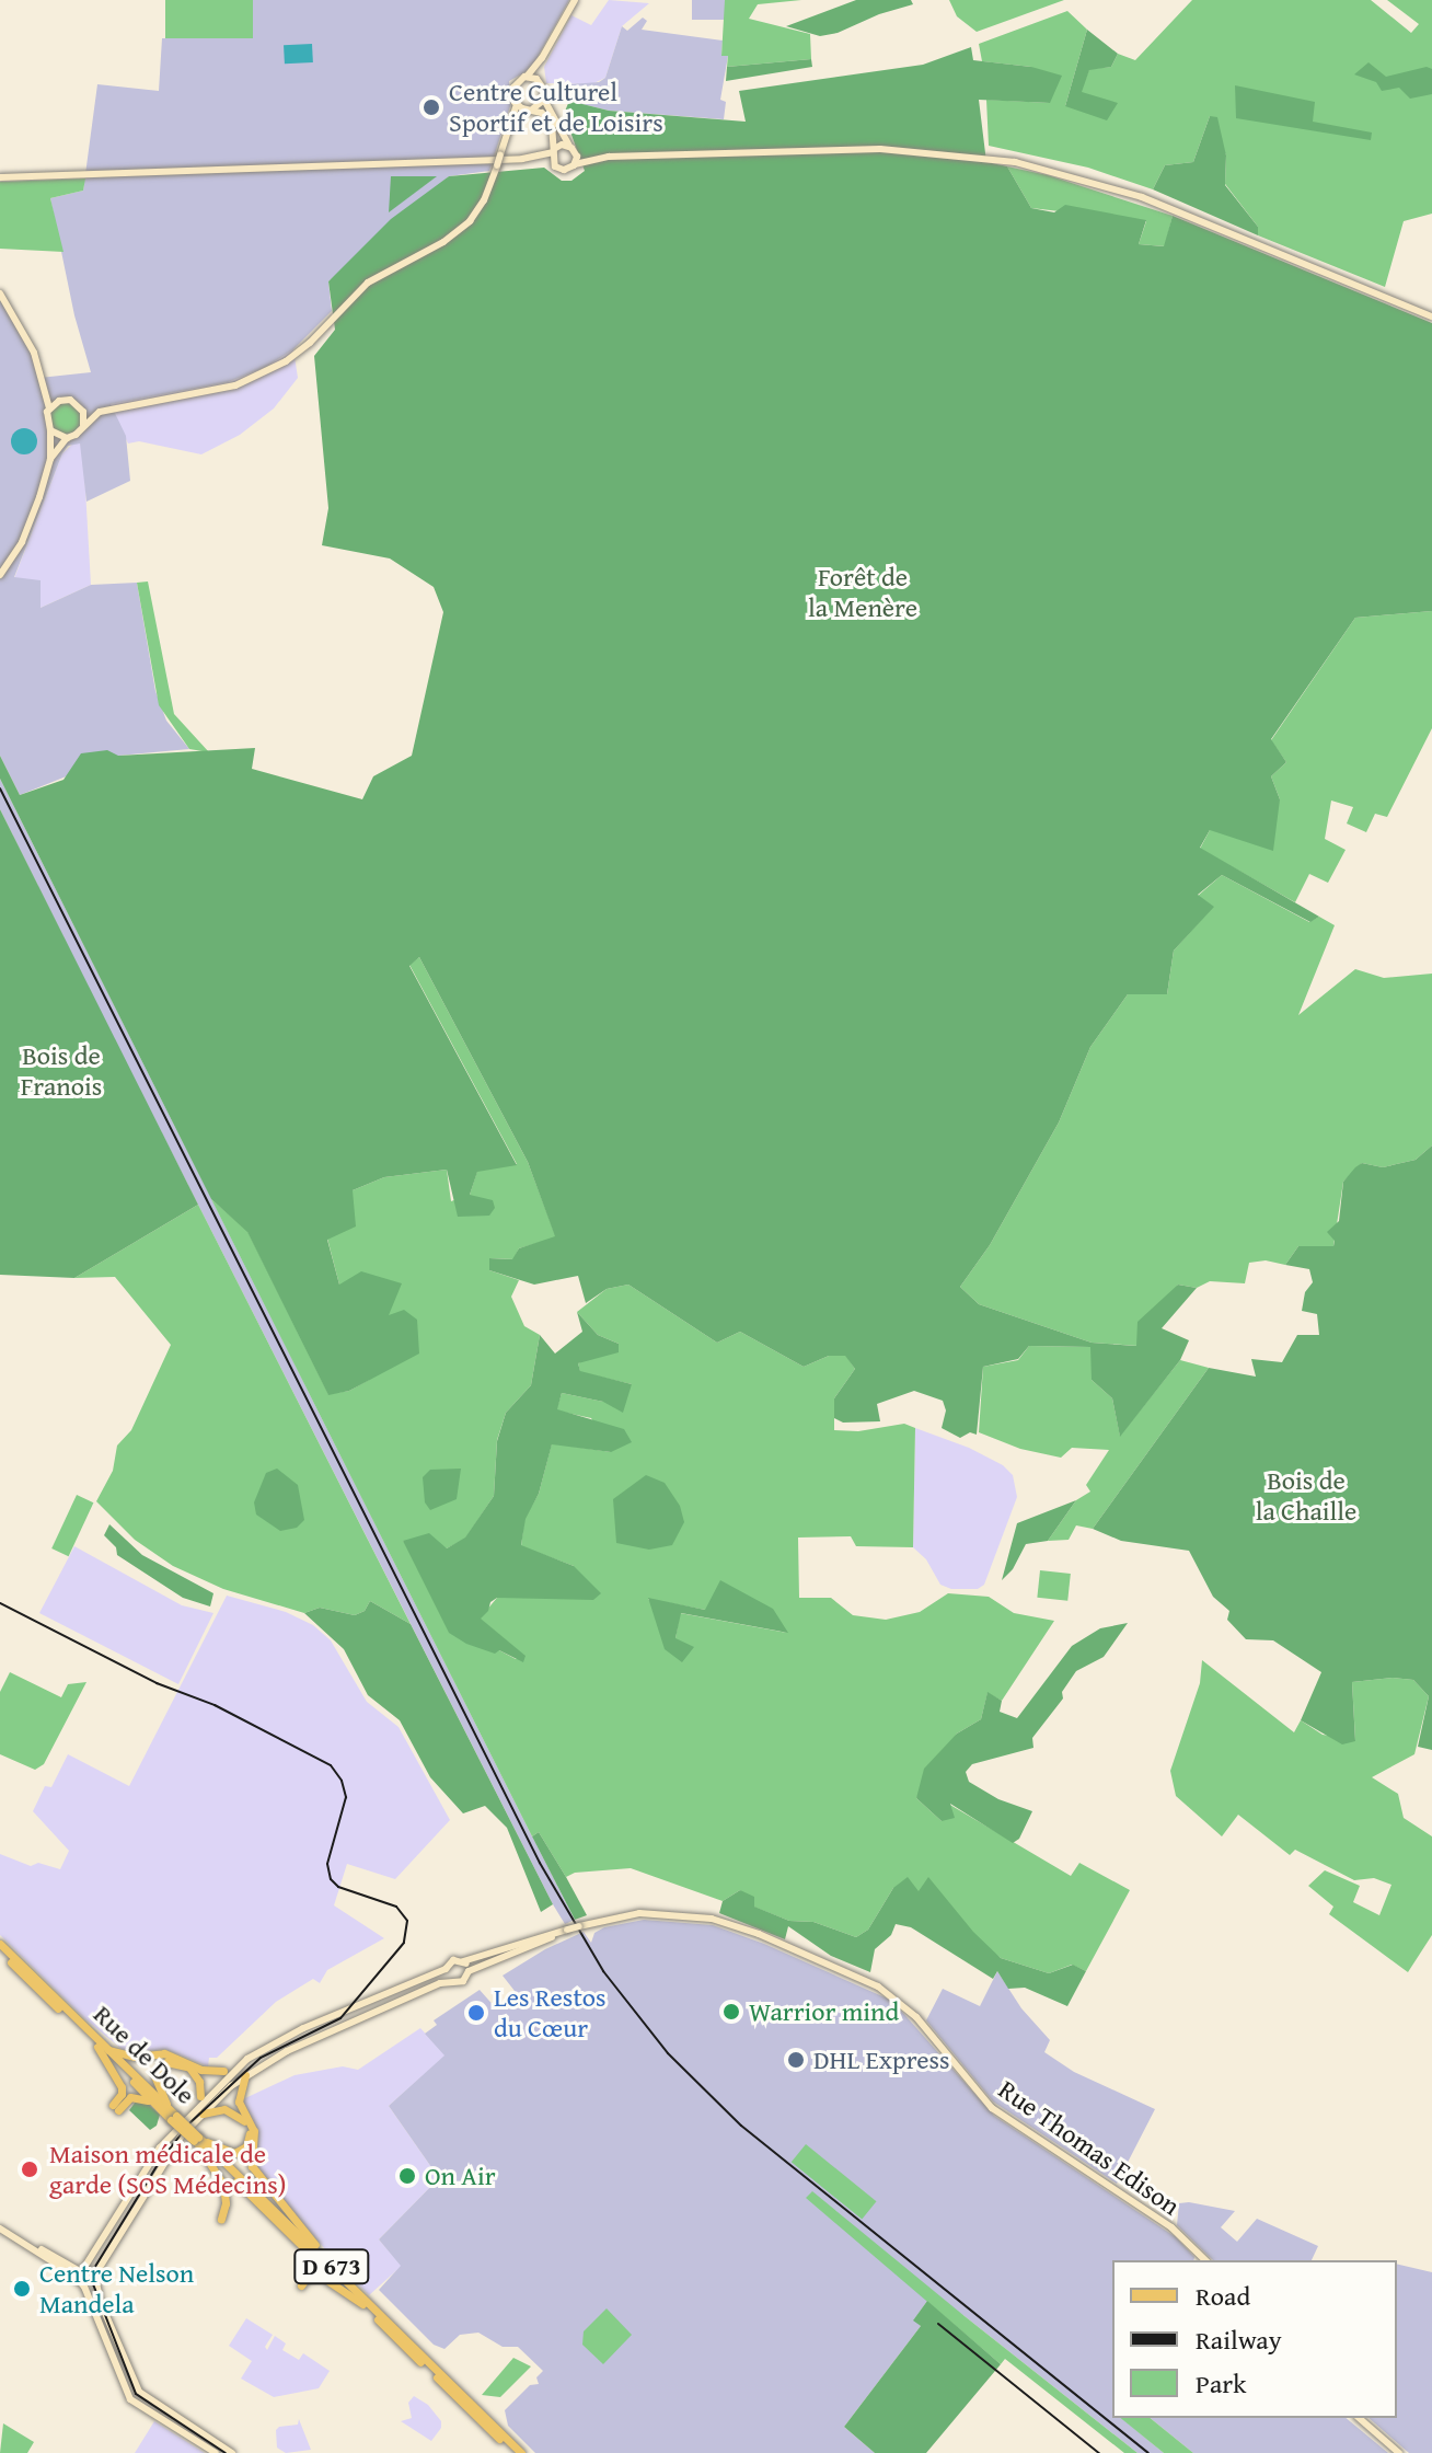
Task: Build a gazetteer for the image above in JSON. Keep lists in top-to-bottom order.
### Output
{
  "streets": {
    "main road": ["Rue de Dole", "D 673"],
    "street": ["Rue Thomas Edison"]
  },
  "parks": ["Forêt de la Menère", "Bois de Franois", "Bois de la Chaille"],
  "places": [
    "Centre Culturel Sportif et de Loisirs",
    "Warrior mind",
    "Les Restos du Cœur",
    "DHL Express",
    "Maison médicale de garde (SOS Médecins)",
    "On Air",
    "Centre Nelson Mandela"
  ],
  "legend": ["Road", "Railway", "Park"]
}
